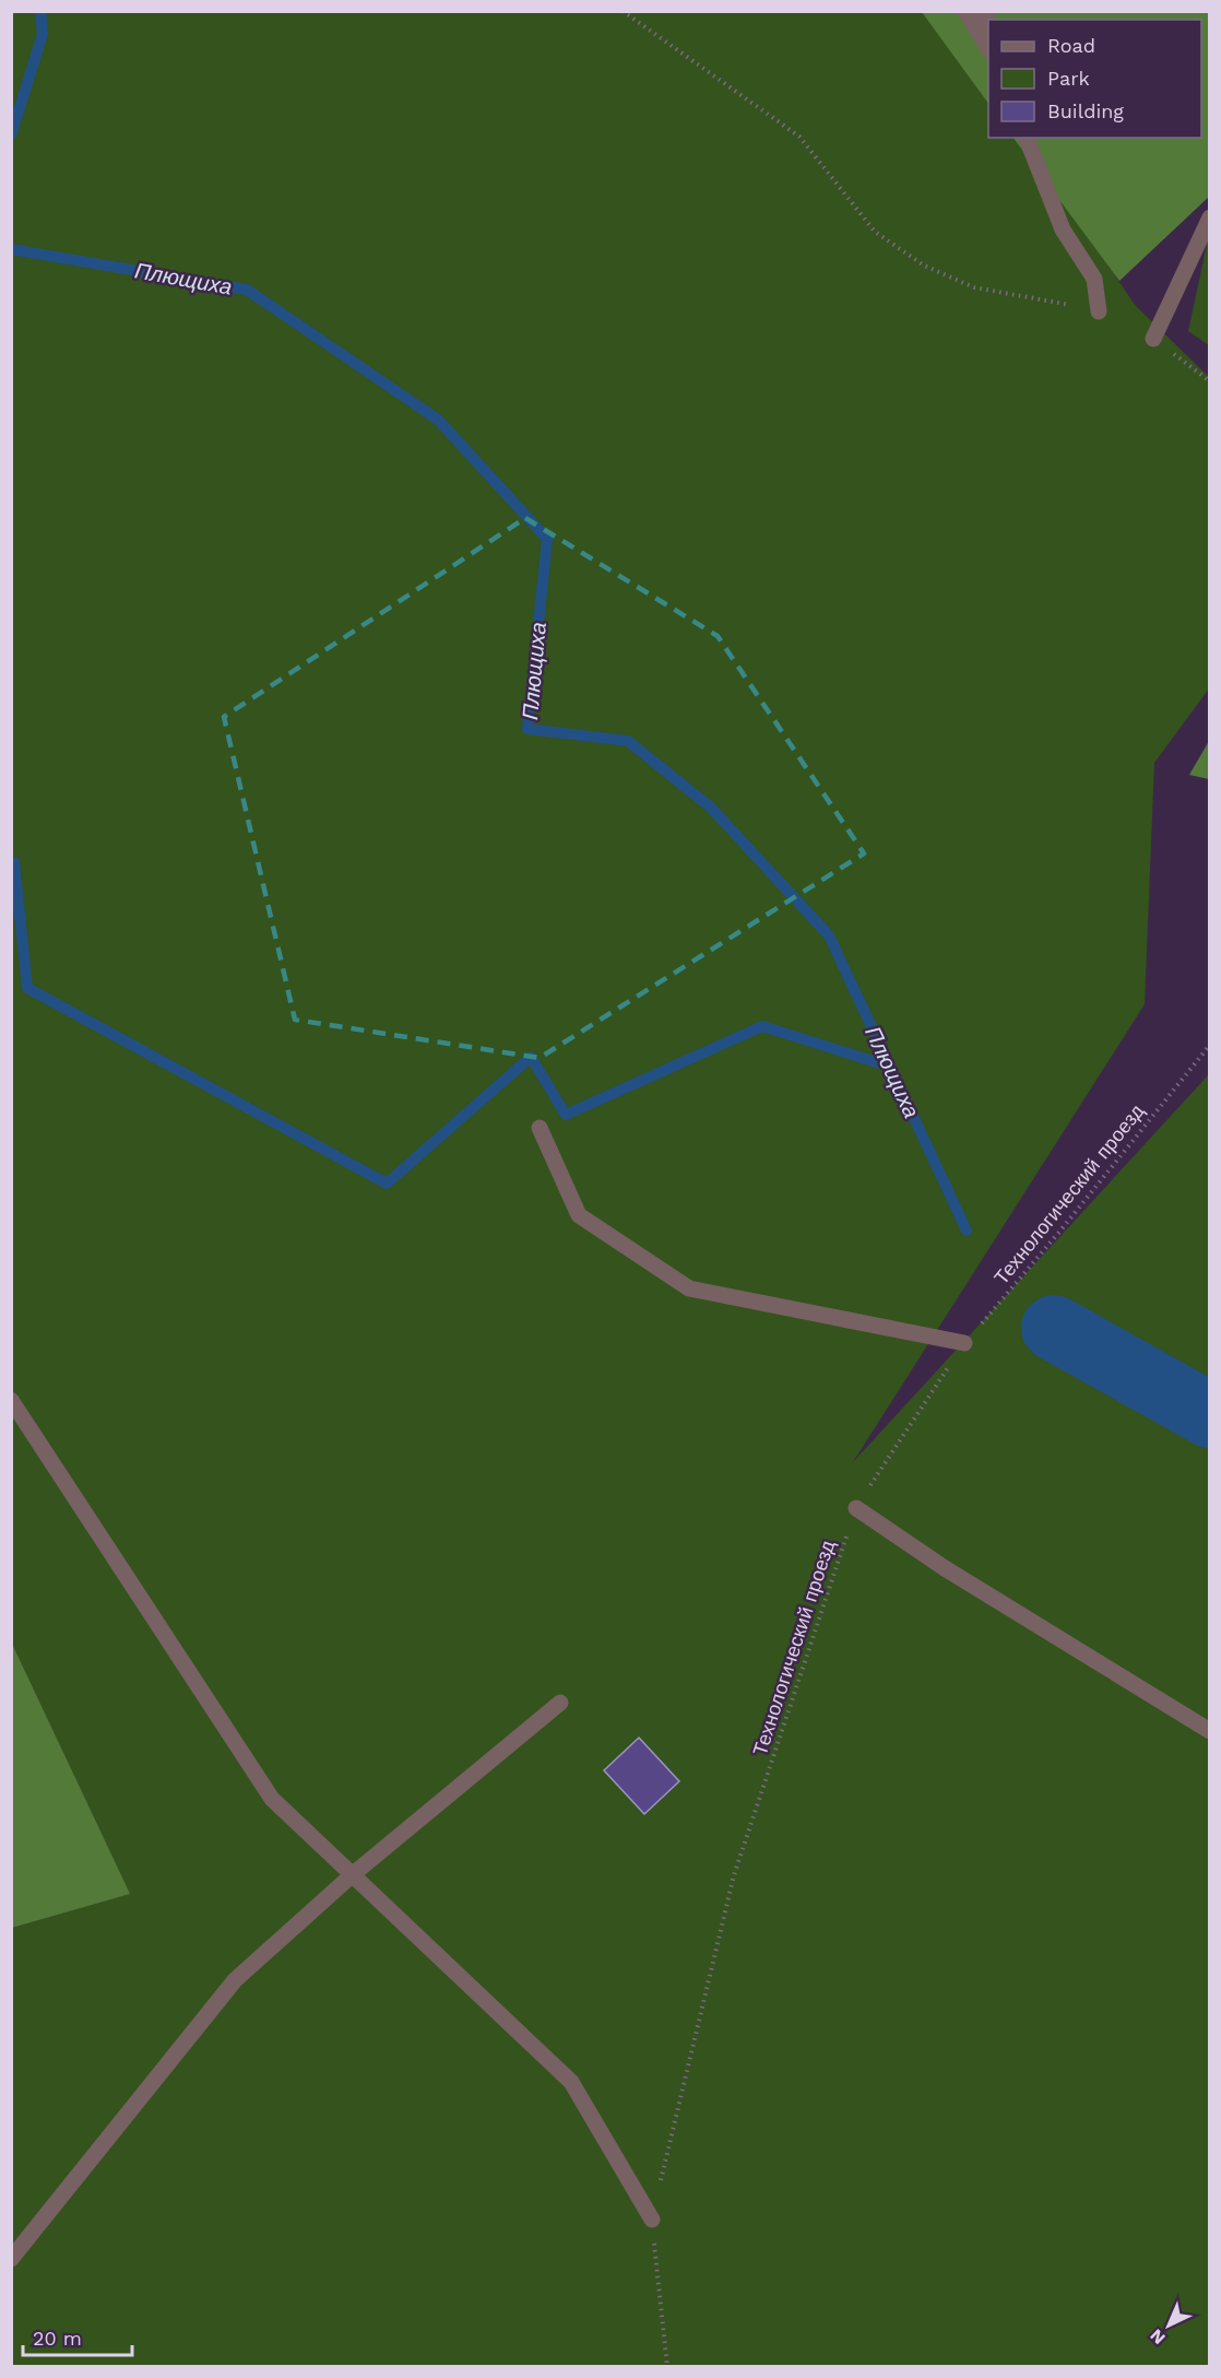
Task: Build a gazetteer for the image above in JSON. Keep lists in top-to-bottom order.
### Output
{
  "streets": {
    "path": ["Технологический проезд"]
  },
  "water": ["Плющиха"],
  "legend": ["Road", "Park", "Building"],
  "scale_bar": "20 m",
  "north": "bottom left"
}
